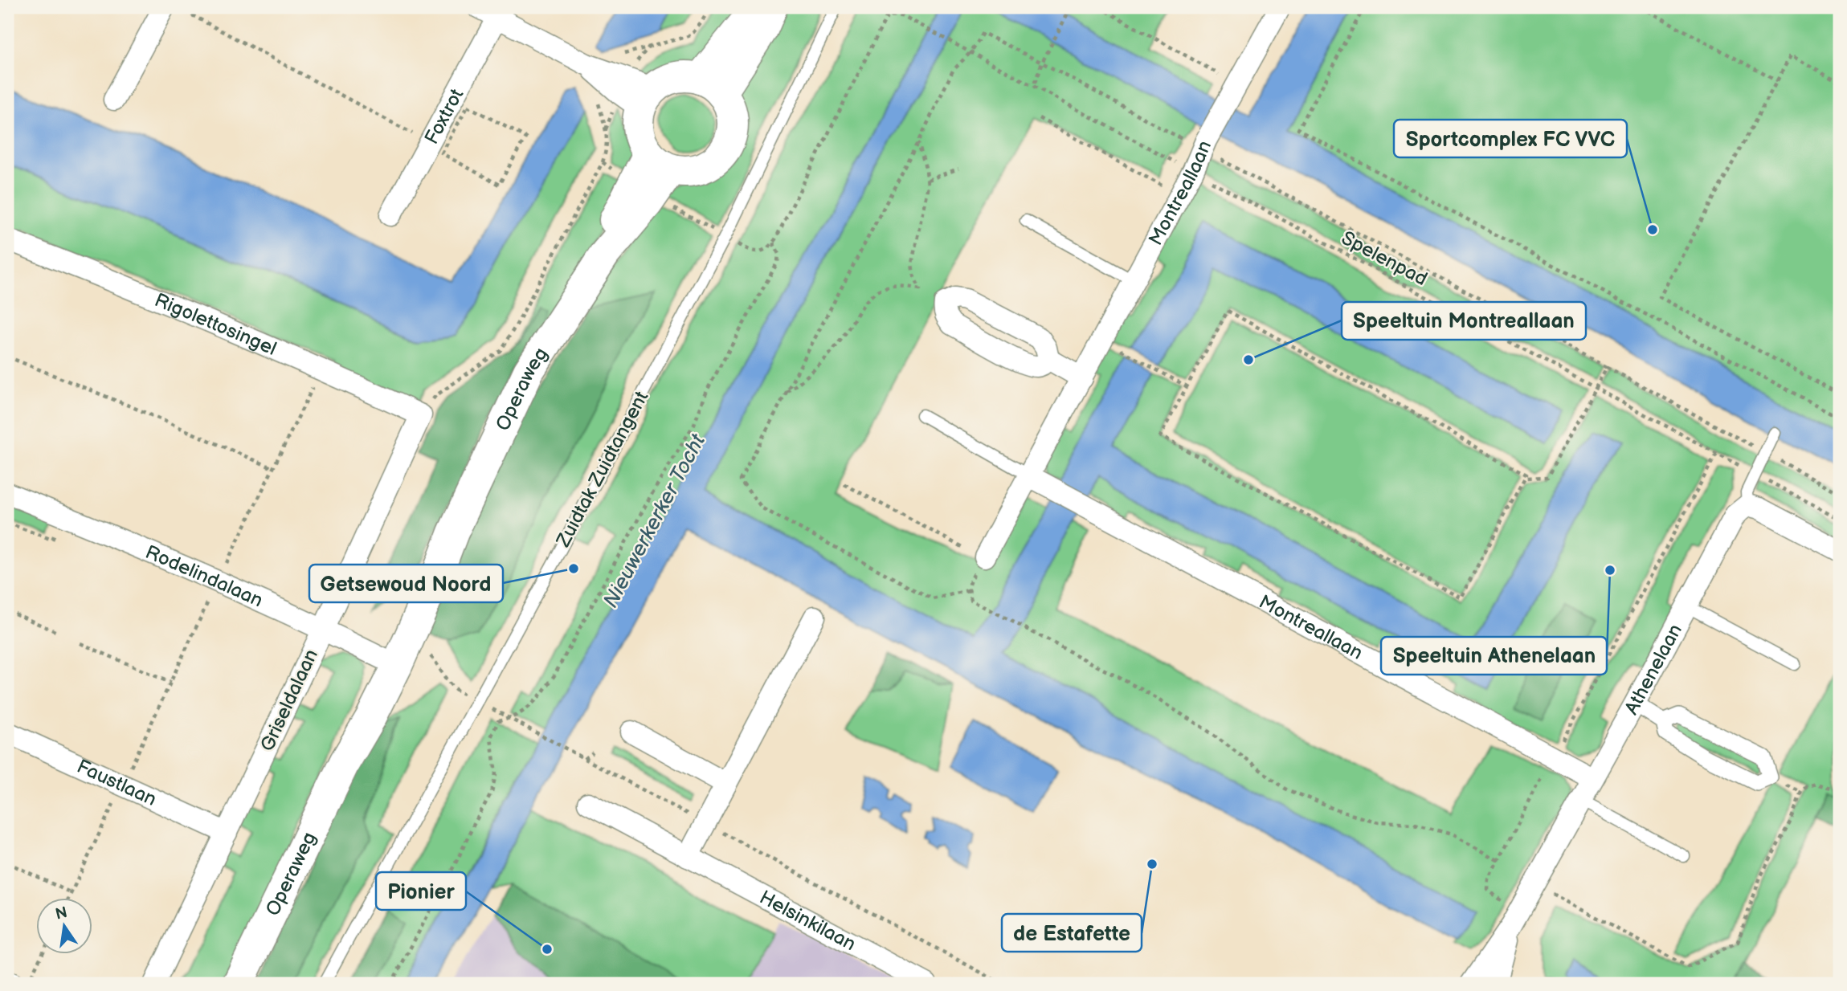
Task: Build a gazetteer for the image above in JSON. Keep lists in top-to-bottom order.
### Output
{
  "streets": {
    "main road": ["Operaweg"],
    "street": [
      "Foxtrot",
      "Montreallaan",
      "Rigolettosingel",
      "Rodelindalaan",
      "Athenelaan",
      "Griseldalaan",
      "Faustlaan",
      "Helsinkilaan"
    ],
    "lane": ["Zuidtak Zuidtangent"],
    "path": ["Spelenpad"]
  },
  "crossings": [
    ["Montreallaan", "Spelenpad"],
    ["Montreallaan", "Athenelaan"],
    ["Rigolettosingel", "Griseldalaan"],
    ["Operaweg", "Rodelindalaan"],
    ["Rodelindalaan", "Griseldalaan"],
    ["Griseldalaan", "Faustlaan"]
  ],
  "water": ["Nieuwerkerker Tocht"],
  "places": [
    "Sportcomplex FC VVC",
    "Speeltuin Montreallaan",
    "Getsewoud Noord",
    "Speeltuin Athenelaan",
    "de Estafette",
    "Pionier"
  ],
  "north": "top"
}
